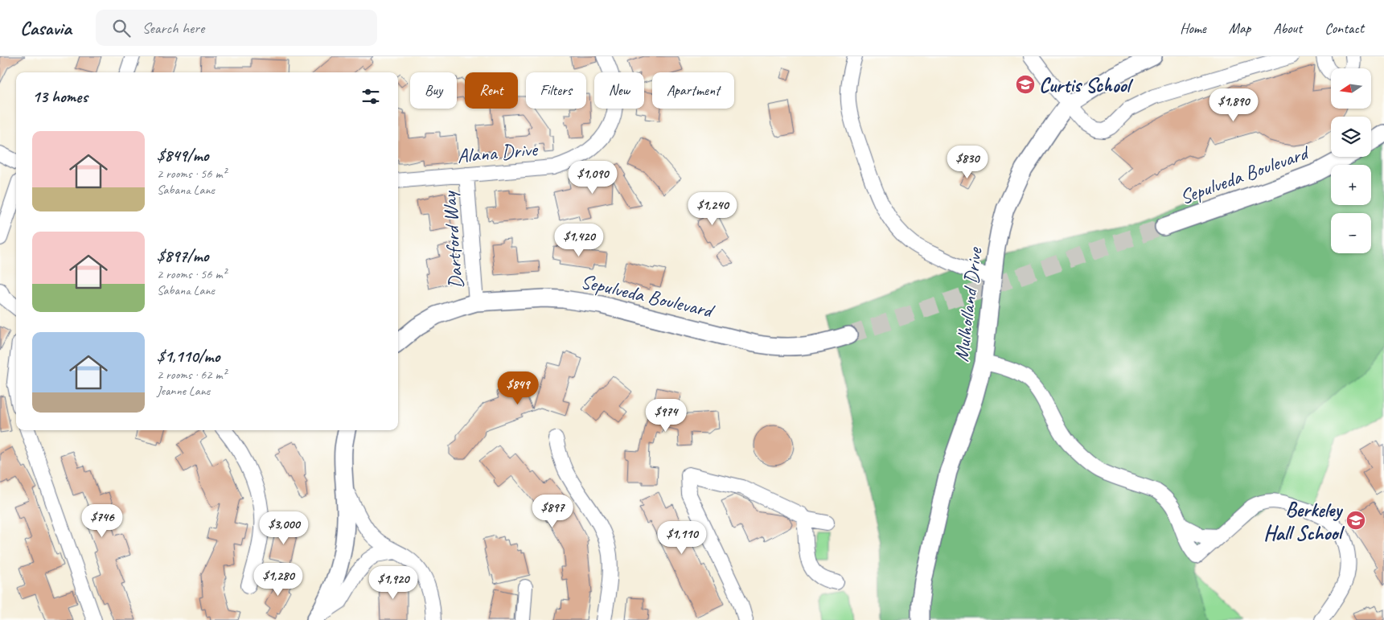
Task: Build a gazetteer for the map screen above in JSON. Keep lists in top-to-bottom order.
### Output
{
  "streets": {
    "main road": ["Sepulveda Boulevard", "Mulholland Drive"],
    "street": ["Alana Drive", "Dartford Way"]
  },
  "crossings": [
    ["Alana Drive", "Dartford Way"],
    ["Sepulveda Boulevard", "Dartford Way"]
  ],
  "places": {
    "school or university": ["Curtis School", "Berkeley Hall School"]
  },
  "north": "left",
  "page": {
    "header": "Casavia",
    "search": "Search here",
    "nav": [
      "Home",
      "Map",
      "About",
      "Contact"
    ],
    "map_buttons": ["+", "−"],
    "chip": [
      "Buy",
      "Rent",
      "Filters",
      "New",
      "Apartment"
    ],
    "heading": "13 homes",
    "price": [
      "$1,890",
      "$830",
      "$1,090",
      "$1,240",
      "$1,420",
      "$849",
      "$974",
      "$897",
      "$746",
      "$3,000",
      "$1,110",
      "$1,280",
      "$1,920"
    ],
    "list": [
      {
        "name": "$849/mo",
        "note": "2 rooms · 56 m² · Sabana Lane"
      },
      {
        "name": "$897/mo",
        "note": "2 rooms · 56 m² · Sabana Lane"
      },
      {
        "name": "$1,110/mo",
        "note": "2 rooms · 62 m² · Jeanne Lane"
      }
    ]
  }
}
